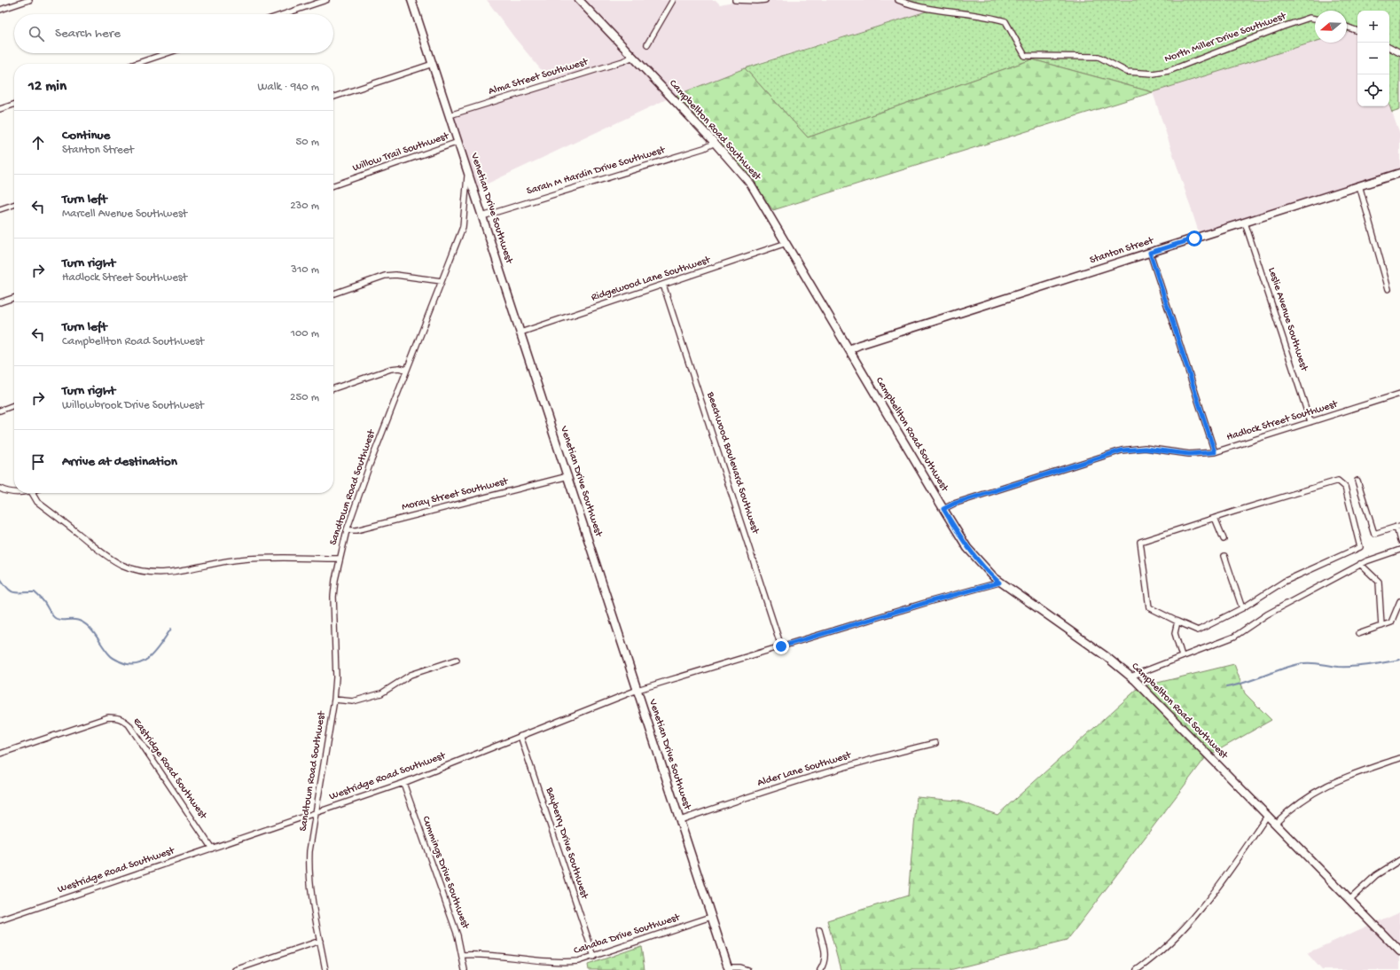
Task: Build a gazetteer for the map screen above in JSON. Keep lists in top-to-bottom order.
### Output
{
  "streets": {
    "street": [
      "North Miller Drive Southwest",
      "Alma Street Southwest",
      "Campbellton Road Southwest",
      "Willow Trail Southwest",
      "Sarah M Hardin Drive Southwest",
      "Venetian Drive Southwest",
      "Stanton Street",
      "Ridgewood Lane Southwest",
      "Leslie Avenue Southwest",
      "Hadlock Street Southwest",
      "Beechwood Boulevard Southwest",
      "Sandtown Road Southwest",
      "Moray Street Southwest",
      "Eastridge Road Southwest",
      "Alder Lane Southwest",
      "Westridge Road Southwest",
      "Bayberry Drive Southwest",
      "Cummings Drive Southwest",
      "Cahaba Drive Southwest"
    ]
  },
  "crossings": [
    ["Alma Street Southwest", "Campbellton Road Southwest"],
    ["Alma Street Southwest", "Venetian Drive Southwest"],
    ["Campbellton Road Southwest", "Sarah M Hardin Drive Southwest"],
    ["Campbellton Road Southwest", "Stanton Street"],
    ["Campbellton Road Southwest", "Ridgewood Lane Southwest"],
    ["Campbellton Road Southwest", "Hadlock Street Southwest"],
    ["Campbellton Road Southwest", "Westridge Road Southwest"],
    ["Willow Trail Southwest", "Venetian Drive Southwest"],
    ["Sarah M Hardin Drive Southwest", "Venetian Drive Southwest"],
    ["Venetian Drive Southwest", "Ridgewood Lane Southwest"],
    ["Venetian Drive Southwest", "Sandtown Road Southwest"],
    ["Venetian Drive Southwest", "Moray Street Southwest"],
    ["Venetian Drive Southwest", "Alder Lane Southwest"],
    ["Venetian Drive Southwest", "Westridge Road Southwest"],
    ["Venetian Drive Southwest", "Cahaba Drive Southwest"],
    ["Stanton Street", "Leslie Avenue Southwest"],
    ["Ridgewood Lane Southwest", "Beechwood Boulevard Southwest"],
    ["Leslie Avenue Southwest", "Hadlock Street Southwest"],
    ["Beechwood Boulevard Southwest", "Westridge Road Southwest"],
    ["Sandtown Road Southwest", "Moray Street Southwest"],
    ["Sandtown Road Southwest", "Westridge Road Southwest"],
    ["Eastridge Road Southwest", "Westridge Road Southwest"],
    ["Westridge Road Southwest", "Bayberry Drive Southwest"],
    ["Westridge Road Southwest", "Cummings Drive Southwest"],
    ["Bayberry Drive Southwest", "Cahaba Drive Southwest"],
    ["Cummings Drive Southwest", "Cahaba Drive Southwest"]
  ],
  "north": "left",
  "page": {
    "map_buttons": ["+", "−"],
    "search": "Search here",
    "heading": ["12 min", "Walk · 940 m"],
    "list": [
      ["Continue", "Stanton Street", "50 m"],
      ["Turn left", "Marcell Avenue Southwest", "230 m"],
      ["Turn right", "Hadlock Street Southwest", "310 m"],
      ["Turn left", "Campbellton Road Southwest", "100 m"],
      ["Turn right", "Willowbrook Drive Southwest", "250 m"],
      "Arrive at destination"
    ]
  }
}
